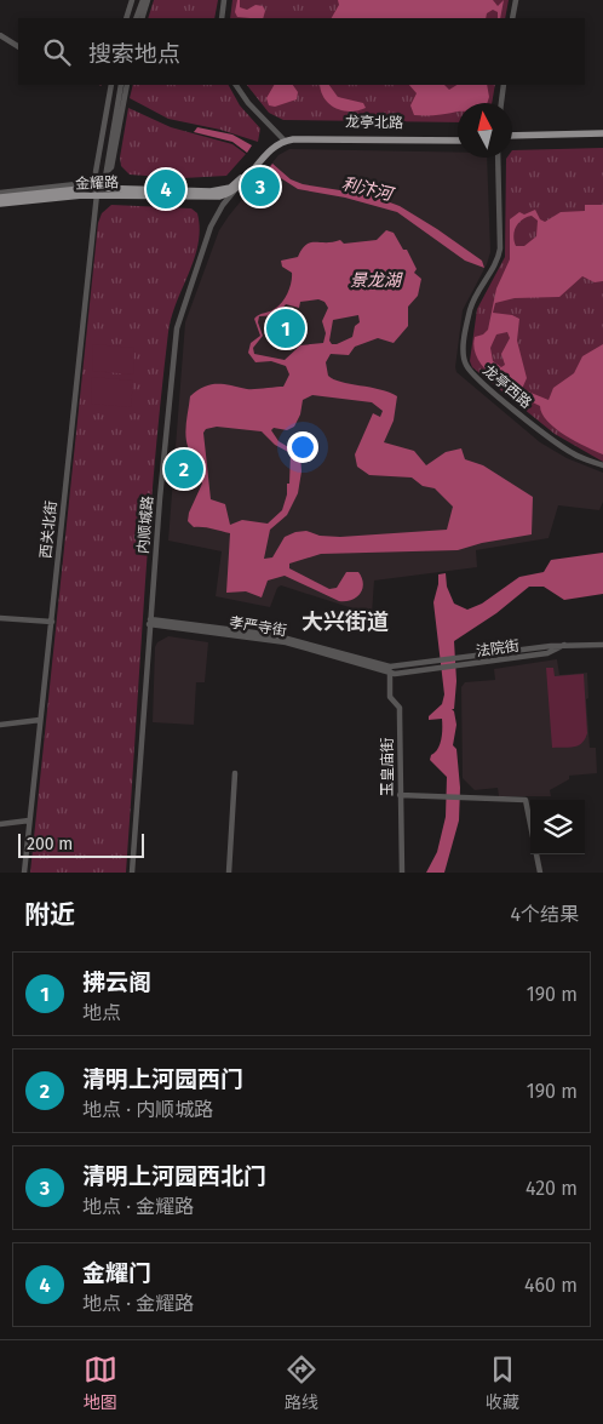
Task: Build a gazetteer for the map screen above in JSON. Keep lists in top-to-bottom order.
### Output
{
  "streets": {
    "main road": ["龙亭北路", "金耀路"],
    "street": [
      "龙亭西路",
      "内顺城路",
      "西关北街",
      "孝严寺街",
      "法院街",
      "玉皇庙街"
    ]
  },
  "crossings": [
    ["龙亭北路", "金耀路"],
    ["金耀路", "内顺城路"],
    ["金耀路", "西关北街"],
    ["内顺城路", "孝严寺街"],
    ["孝严寺街", "法院街"],
    ["孝严寺街", "玉皇庙街"]
  ],
  "districts": ["大兴街道"],
  "water": ["利汴河", "景龙湖"],
  "scale_bar": "200 m",
  "north": "top",
  "page": {
    "search": "搜索地点",
    "pins": [
      "3",
      "4",
      "1",
      "2"
    ],
    "scale": "200 m",
    "heading": ["附近", "4个结果"],
    "list": [
      {
        "mark": "1",
        "name": "拂云阁",
        "note": "地点",
        "value": "190 m"
      },
      {
        "mark": "2",
        "name": "清明上河园西门",
        "note": "地点 · 内顺城路",
        "value": "190 m"
      },
      {
        "mark": "3",
        "name": "清明上河园西北门",
        "note": "地点 · 金耀路",
        "value": "420 m"
      },
      {
        "mark": "4",
        "name": "金耀门",
        "note": "地点 · 金耀路",
        "value": "460 m"
      }
    ],
    "nav": ["地图", "路线", "收藏"]
  }
}
